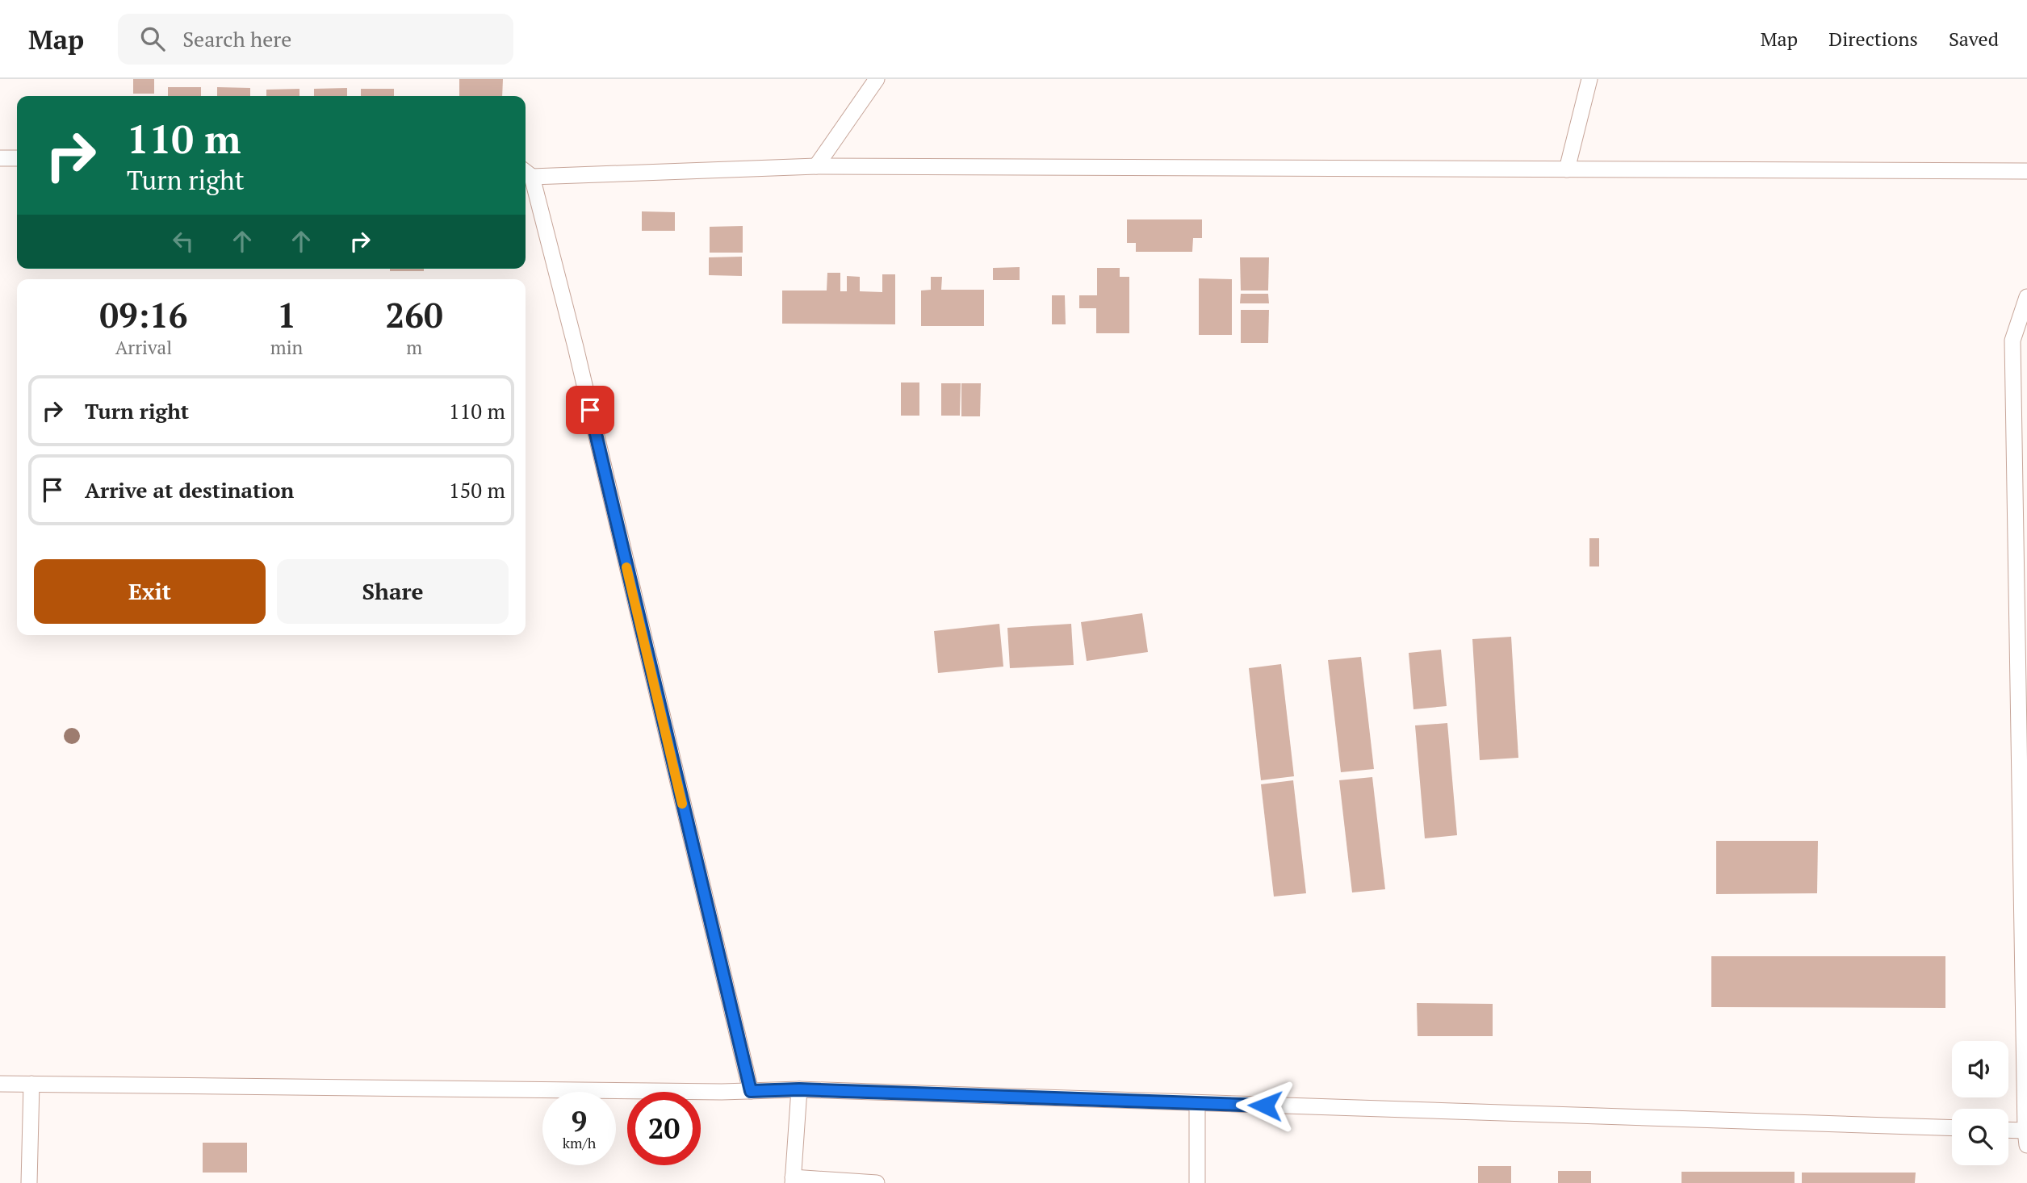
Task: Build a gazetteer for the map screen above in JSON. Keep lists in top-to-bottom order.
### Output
{
  "page": {
    "header": "Map",
    "search": "Search here",
    "nav": ["Map", "Directions", "Saved"],
    "turn": ["110 m", "Turn right"],
    "eta": [
      "09:16",
      "Arrival",
      "1",
      "min",
      "260",
      "m"
    ],
    "list": [
      {
        "name": "Turn right",
        "value": "110 m"
      },
      {
        "name": "Arrive at destination",
        "value": "150 m"
      }
    ],
    "buttons": ["Exit", "Share"],
    "speed": "9 km/h",
    "limit": "20"
  }
}
